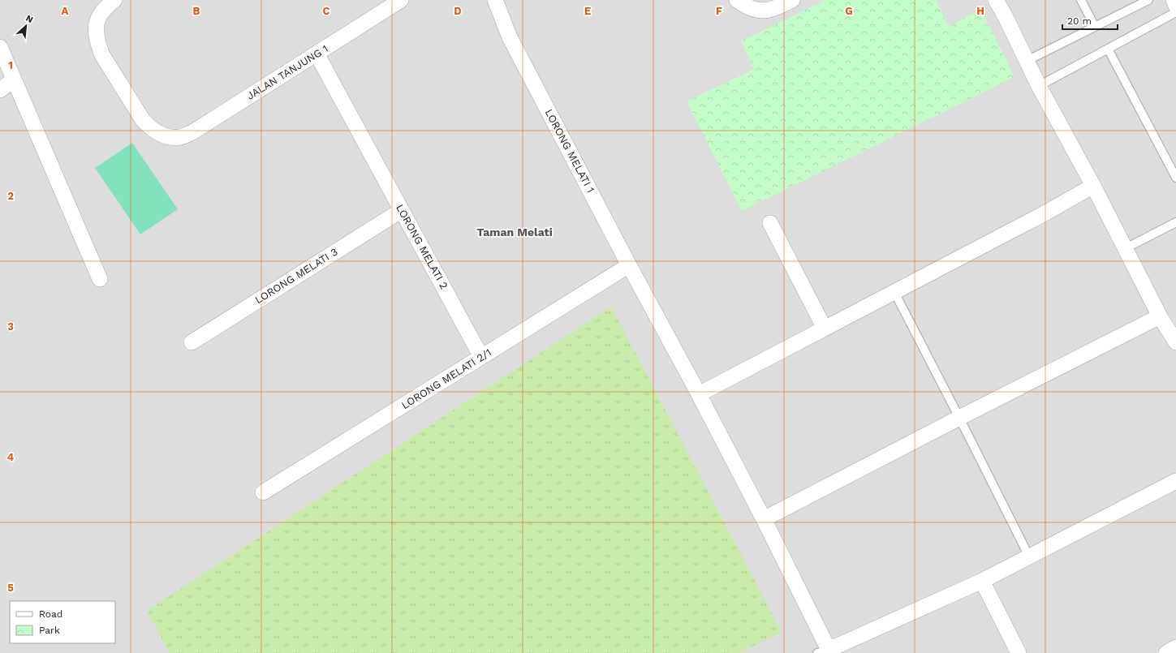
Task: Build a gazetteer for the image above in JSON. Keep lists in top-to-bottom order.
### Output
{
  "streets": {
    "street": [
      "JALAN TANJUNG 1",
      "LORONG MELATI 1",
      "LORONG MELATI 2",
      "LORONG MELATI 3",
      "LORONG MELATI 2/1"
    ]
  },
  "crossings": [
    ["JALAN TANJUNG 1", "LORONG MELATI 2"],
    ["LORONG MELATI 1", "LORONG MELATI 2/1"],
    ["LORONG MELATI 2", "LORONG MELATI 3"],
    ["LORONG MELATI 2", "LORONG MELATI 2/1"]
  ],
  "districts": ["Taman Melati"],
  "legend": ["Road", "Park"],
  "scale_bar": "20 m",
  "north": "top right",
  "grid": {
    "columns": [
      "A",
      "B",
      "C",
      "D",
      "E",
      "F",
      "G",
      "H"
    ],
    "rows": [
      "1",
      "2",
      "3",
      "4",
      "5"
    ]
  }
}
